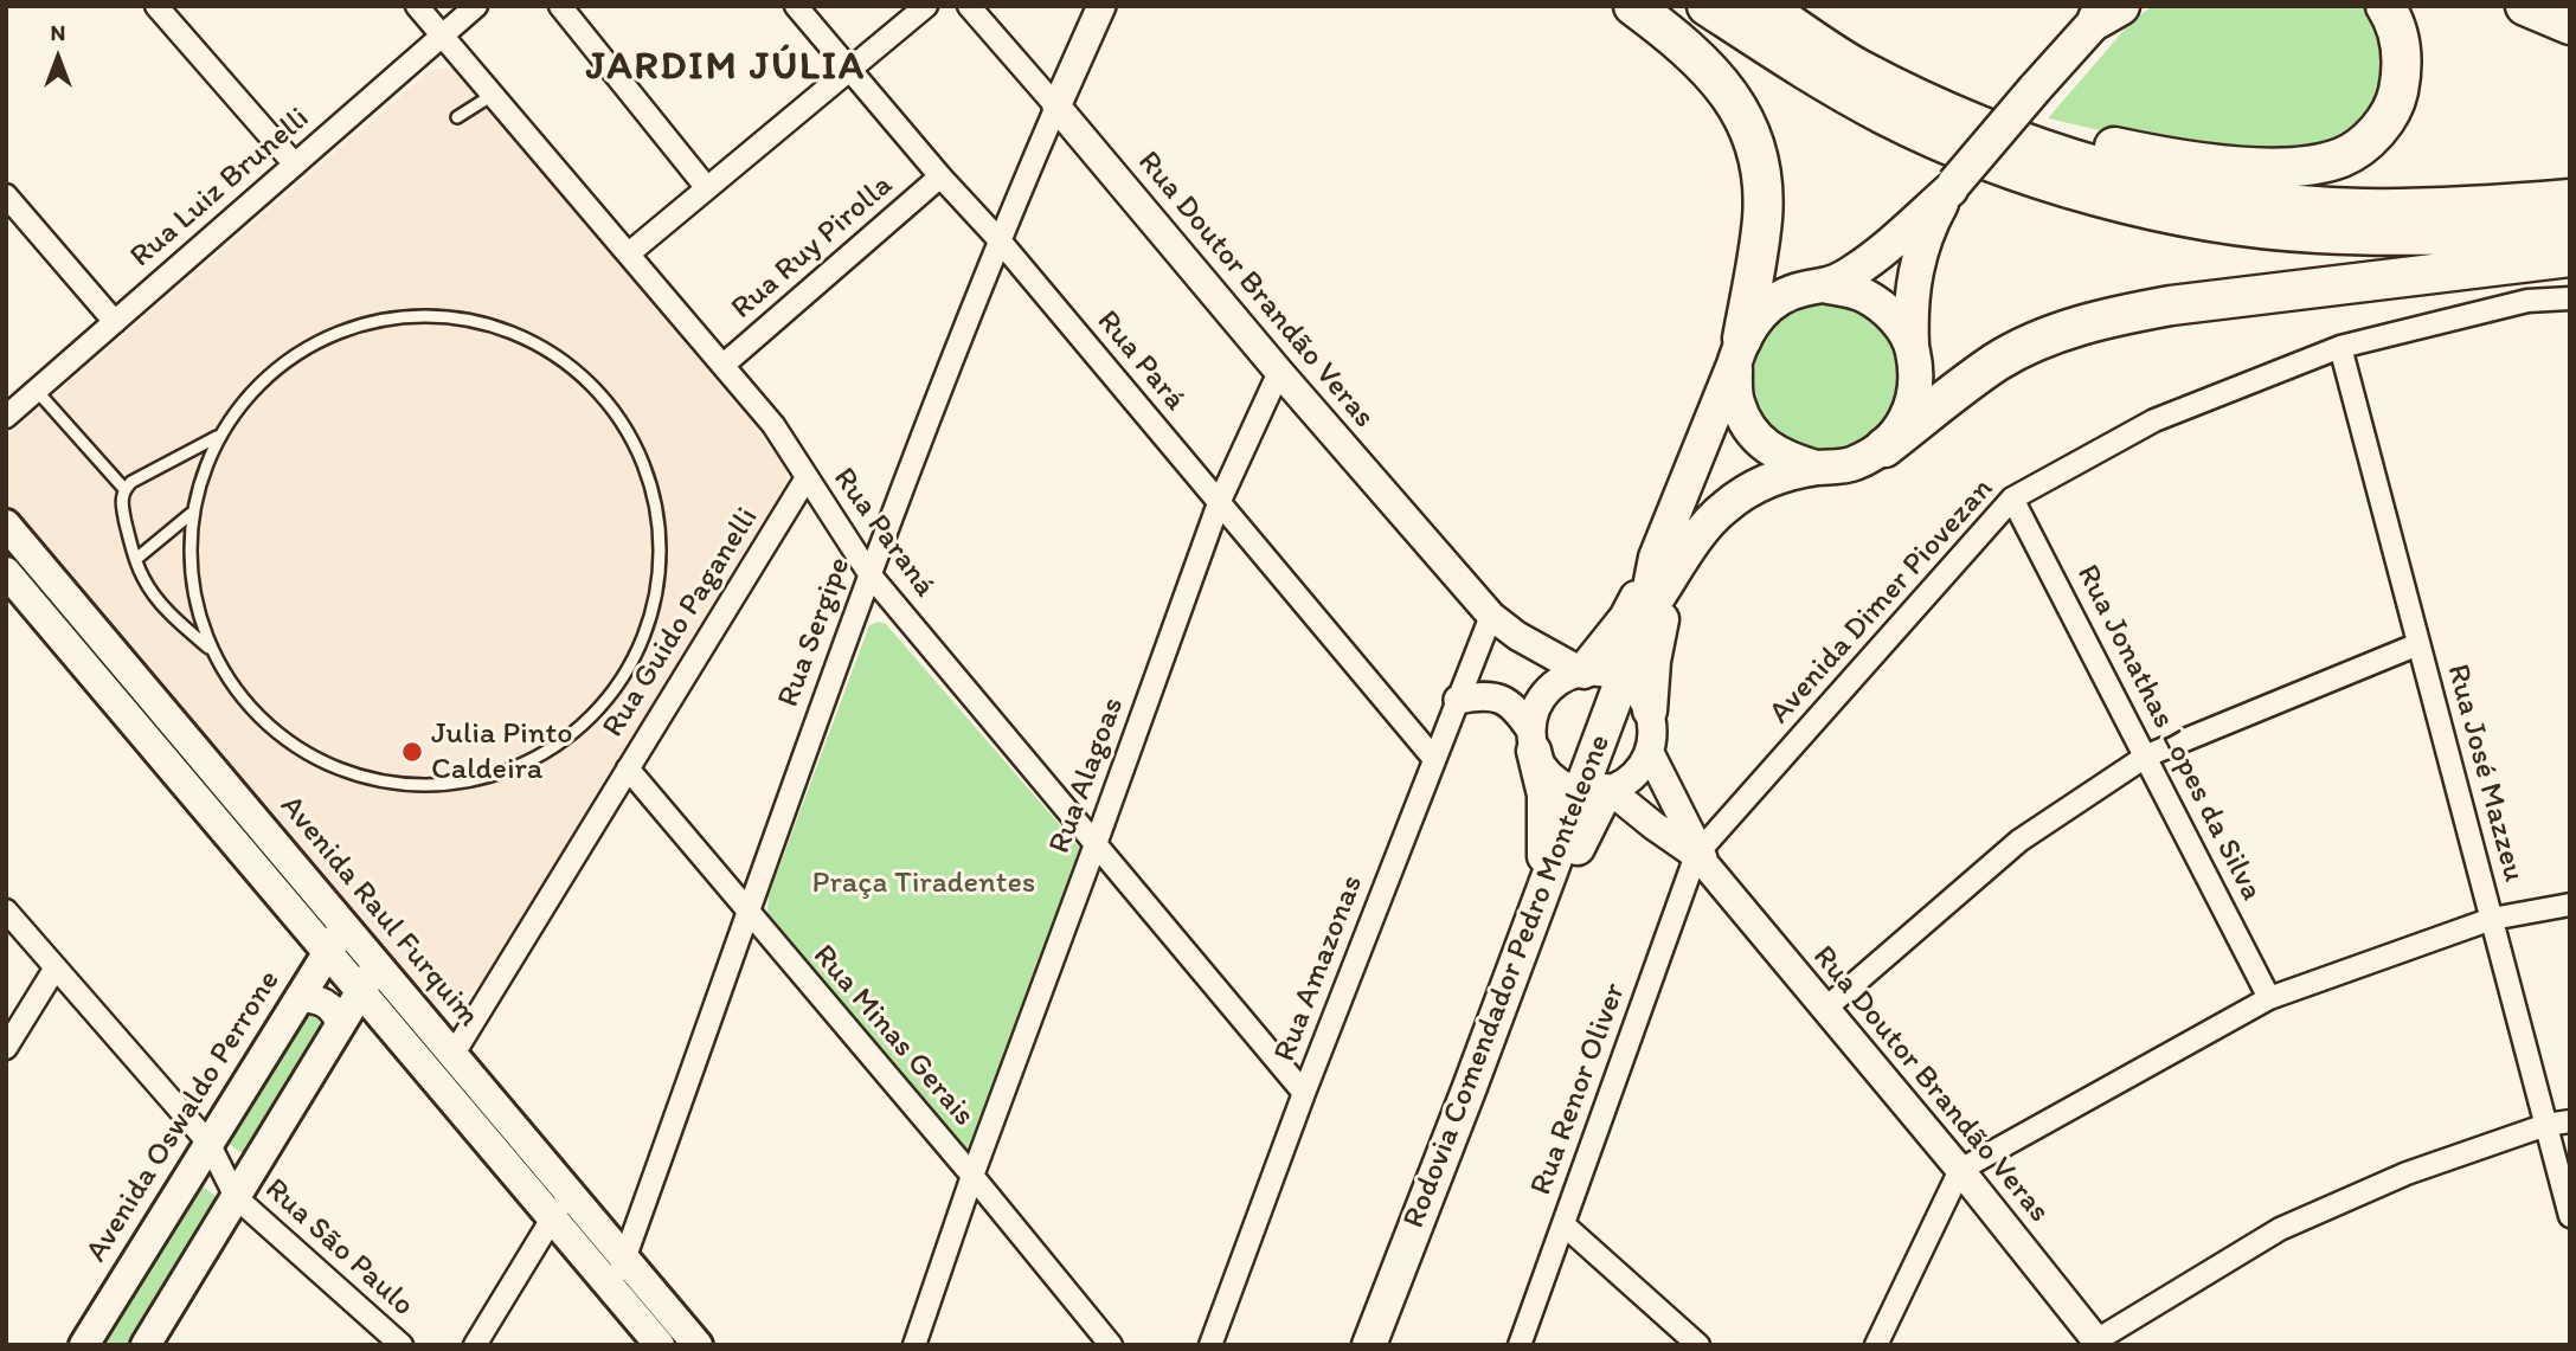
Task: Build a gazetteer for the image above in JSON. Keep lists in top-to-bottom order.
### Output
{
  "streets": {
    "main road": ["Avenida Raul Furquim", "Rodovia Comendador Pedro Monteleone", "Avenida Oswaldo Perrone"],
    "street": [
      "Rua Luiz Brunelli",
      "Rua Ruy Pirolla",
      "Rua Doutor Brandão Veras",
      "Rua Pará",
      "Rua Paraná",
      "Avenida Dimer Piovezan",
      "Rua Guido Paganelli",
      "Rua Sergipe",
      "Rua Jonathas Lopes da Silva",
      "Rua José Mazzeu",
      "Rua Alagoas",
      "Rua Amazonas",
      "Rua Minas Gerais",
      "Rua Renor Oliver",
      "Rua São Paulo"
    ]
  },
  "crossings": [
    ["Rua Luiz Brunelli", "Rua Paraná"],
    ["Rua Ruy Pirolla", "Rua Pará"],
    ["Rua Ruy Pirolla", "Rua Paraná"],
    ["Rua Doutor Brandão Veras", "Avenida Dimer Piovezan"],
    ["Rua Doutor Brandão Veras", "Rua Sergipe"],
    ["Rua Doutor Brandão Veras", "Rua Alagoas"],
    ["Rua Doutor Brandão Veras", "Rua Amazonas"],
    ["Rua Doutor Brandão Veras", "Rodovia Comendador Pedro Monteleone"],
    ["Rua Doutor Brandão Veras", "Rua Renor Oliver"],
    ["Rua Pará", "Rua Sergipe"],
    ["Rua Pará", "Rua Alagoas"],
    ["Rua Pará", "Rua Amazonas"],
    ["Rua Paraná", "Rua Guido Paganelli"],
    ["Rua Paraná", "Rua Sergipe"],
    ["Rua Paraná", "Rua Alagoas"],
    ["Rua Paraná", "Rua Amazonas"],
    ["Avenida Dimer Piovezan", "Rua Jonathas Lopes da Silva"],
    ["Avenida Dimer Piovezan", "Rua José Mazzeu"],
    ["Avenida Dimer Piovezan", "Rua Renor Oliver"],
    ["Rua Guido Paganelli", "Avenida Raul Furquim"],
    ["Rua Guido Paganelli", "Rua Minas Gerais"],
    ["Rua Sergipe", "Avenida Raul Furquim"],
    ["Rua Sergipe", "Rua Minas Gerais"],
    ["Rua Alagoas", "Rua Minas Gerais"],
    ["Avenida Raul Furquim", "Avenida Oswaldo Perrone"]
  ],
  "districts": ["JARDIM JÚLIA"],
  "parks": ["Praça Tiradentes"],
  "places": ["Julia Pinto Caldeira"],
  "north": "top"
}
